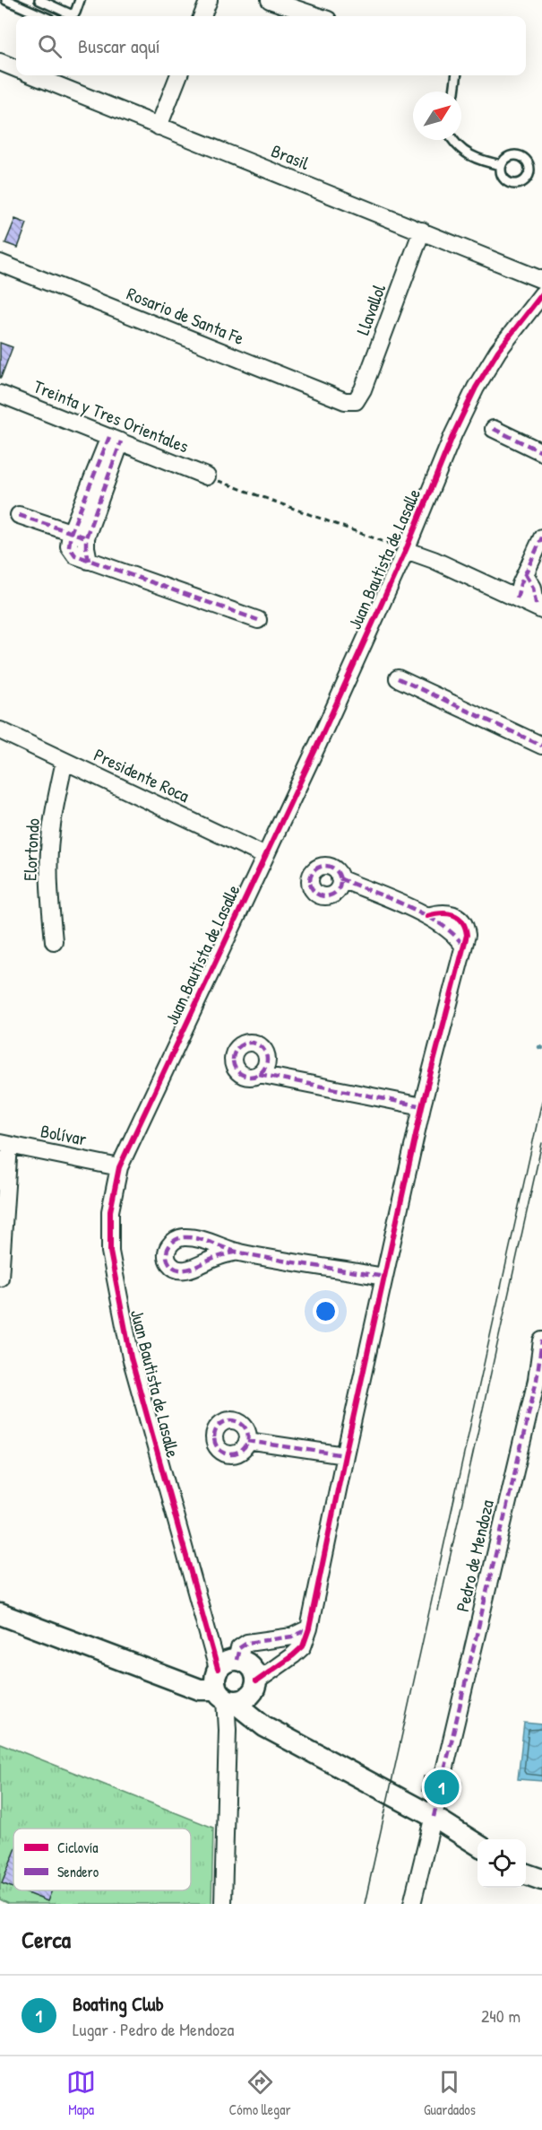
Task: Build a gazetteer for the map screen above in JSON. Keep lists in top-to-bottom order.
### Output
{
  "streets": {
    "street": [
      "Brasil",
      "Llavallol",
      "Rosario de Santa Fe",
      "Treinta y Tres Orientales",
      "Juan Bautista de Lasalle",
      "Presidente Roca",
      "Elortondo",
      "Bolívar",
      "Pedro de Mendoza"
    ]
  },
  "crossings": [
    ["Brasil", "Llavallol"],
    ["Llavallol", "Rosario de Santa Fe"],
    ["Juan Bautista de Lasalle", "Presidente Roca"],
    ["Juan Bautista de Lasalle", "Bolívar"],
    ["Presidente Roca", "Elortondo"]
  ],
  "legend": ["Ciclovía", "Sendero"],
  "north": "top right",
  "page": {
    "search": "Buscar aquí",
    "pins": "1",
    "heading": "Cerca",
    "list": [
      {
        "mark": "1",
        "name": "Boating Club",
        "note": "Lugar · Pedro de Mendoza",
        "value": "240 m"
      }
    ],
    "nav": ["Mapa", "Cómo llegar", "Guardados"]
  }
}
